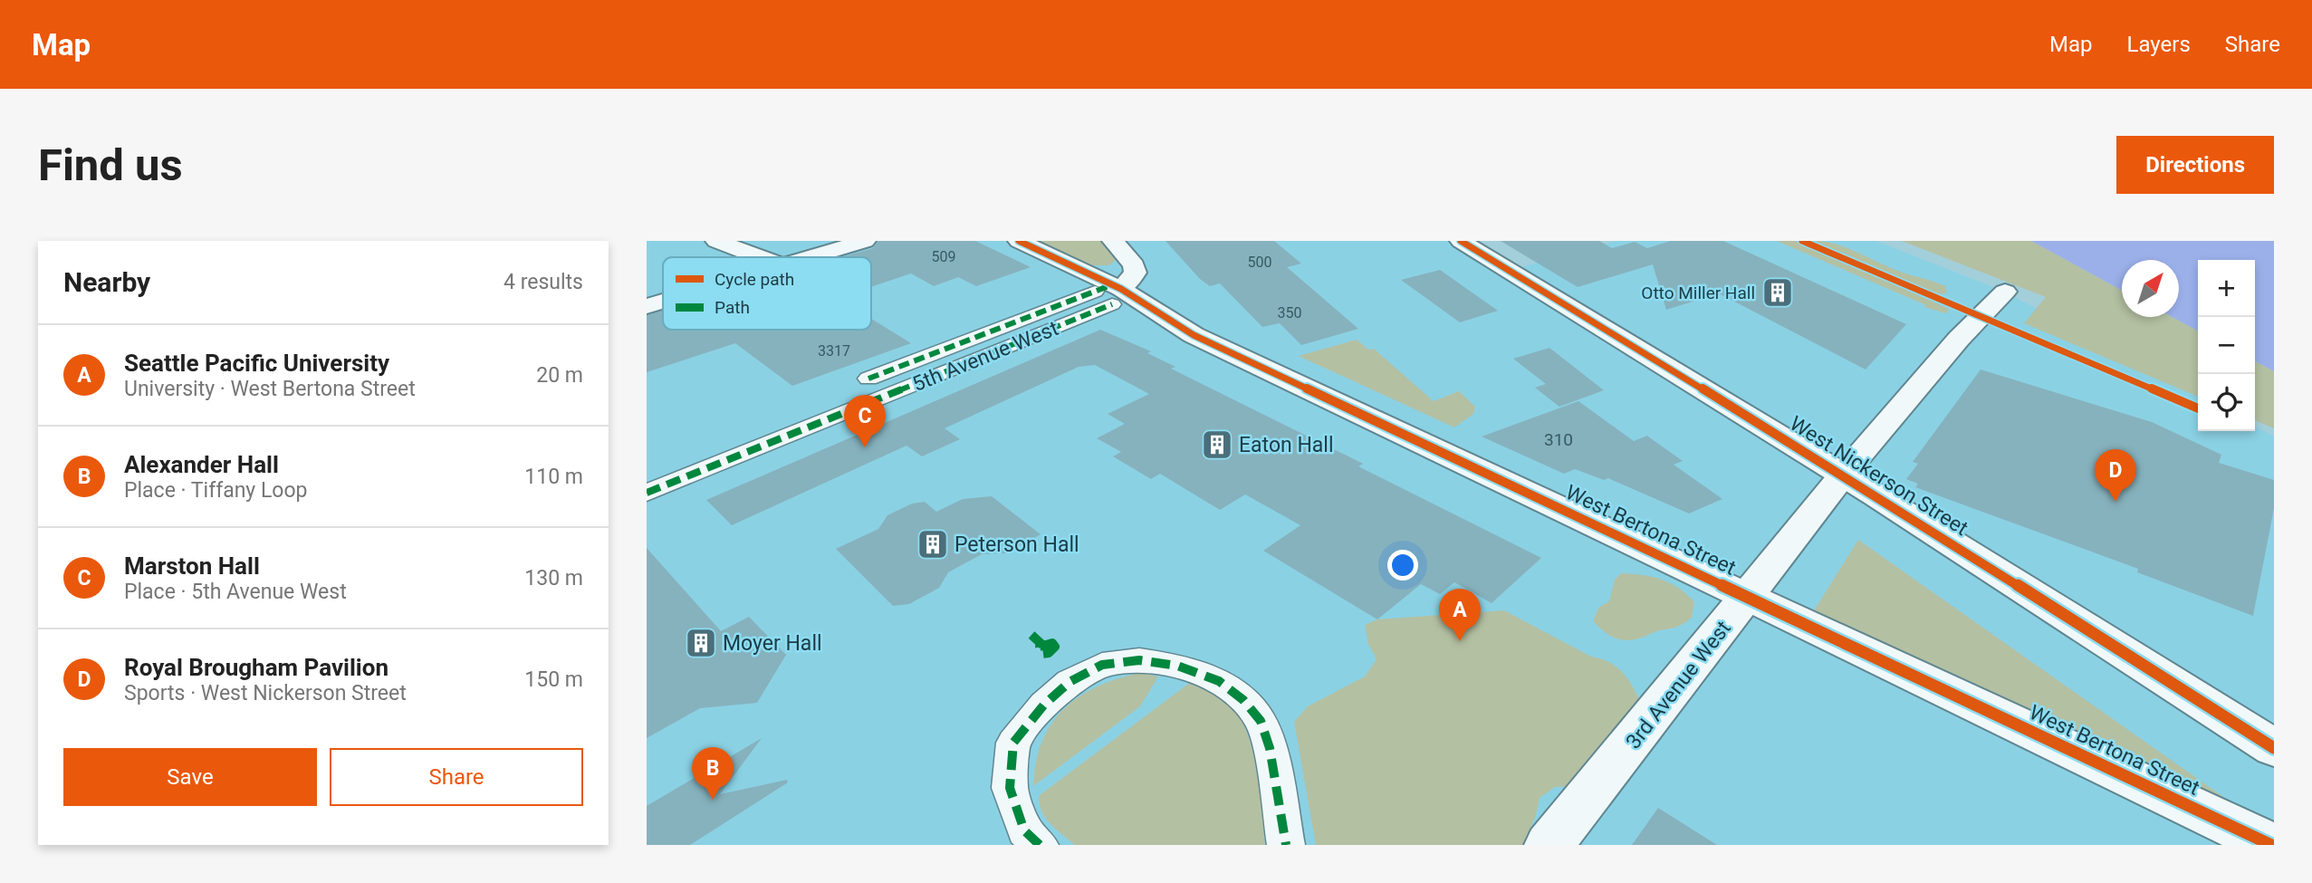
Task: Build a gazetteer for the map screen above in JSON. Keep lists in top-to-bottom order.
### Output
{
  "streets": {
    "street": [
      "5th Avenue West",
      "West Nickerson Street",
      "West Bertona Street",
      "3rd Avenue West"
    ]
  },
  "crossings": [
    ["5th Avenue West", "West Bertona Street"],
    ["West Nickerson Street", "3rd Avenue West"],
    ["West Bertona Street", "3rd Avenue West"]
  ],
  "places": {
    "building": [
      "Otto Miller Hall",
      "Eaton Hall",
      "Peterson Hall",
      "Moyer Hall"
    ]
  },
  "house_numbers": [
    "509",
    "500",
    "350",
    "3317",
    "310"
  ],
  "legend": ["Cycle path", "Path"],
  "north": "top right",
  "page": {
    "header": "Map",
    "nav": ["Map", "Layers", "Share"],
    "buttons": [
      "Directions",
      ["Save", "Share"]
    ],
    "title": "Find us",
    "heading": ["Nearby", "4 results"],
    "map_buttons": ["+", "−"],
    "list": [
      {
        "mark": "A",
        "name": "Seattle Pacific University",
        "note": "University · West Bertona Street",
        "value": "20 m"
      },
      {
        "mark": "B",
        "name": "Alexander Hall",
        "note": "Place · Tiffany Loop",
        "value": "110 m"
      },
      {
        "mark": "C",
        "name": "Marston Hall",
        "note": "Place · 5th Avenue West",
        "value": "130 m"
      },
      {
        "mark": "D",
        "name": "Royal Brougham Pavilion",
        "note": "Sports · West Nickerson Street",
        "value": "150 m"
      }
    ],
    "pins": [
      "C",
      "D",
      "A",
      "B"
    ]
  }
}
